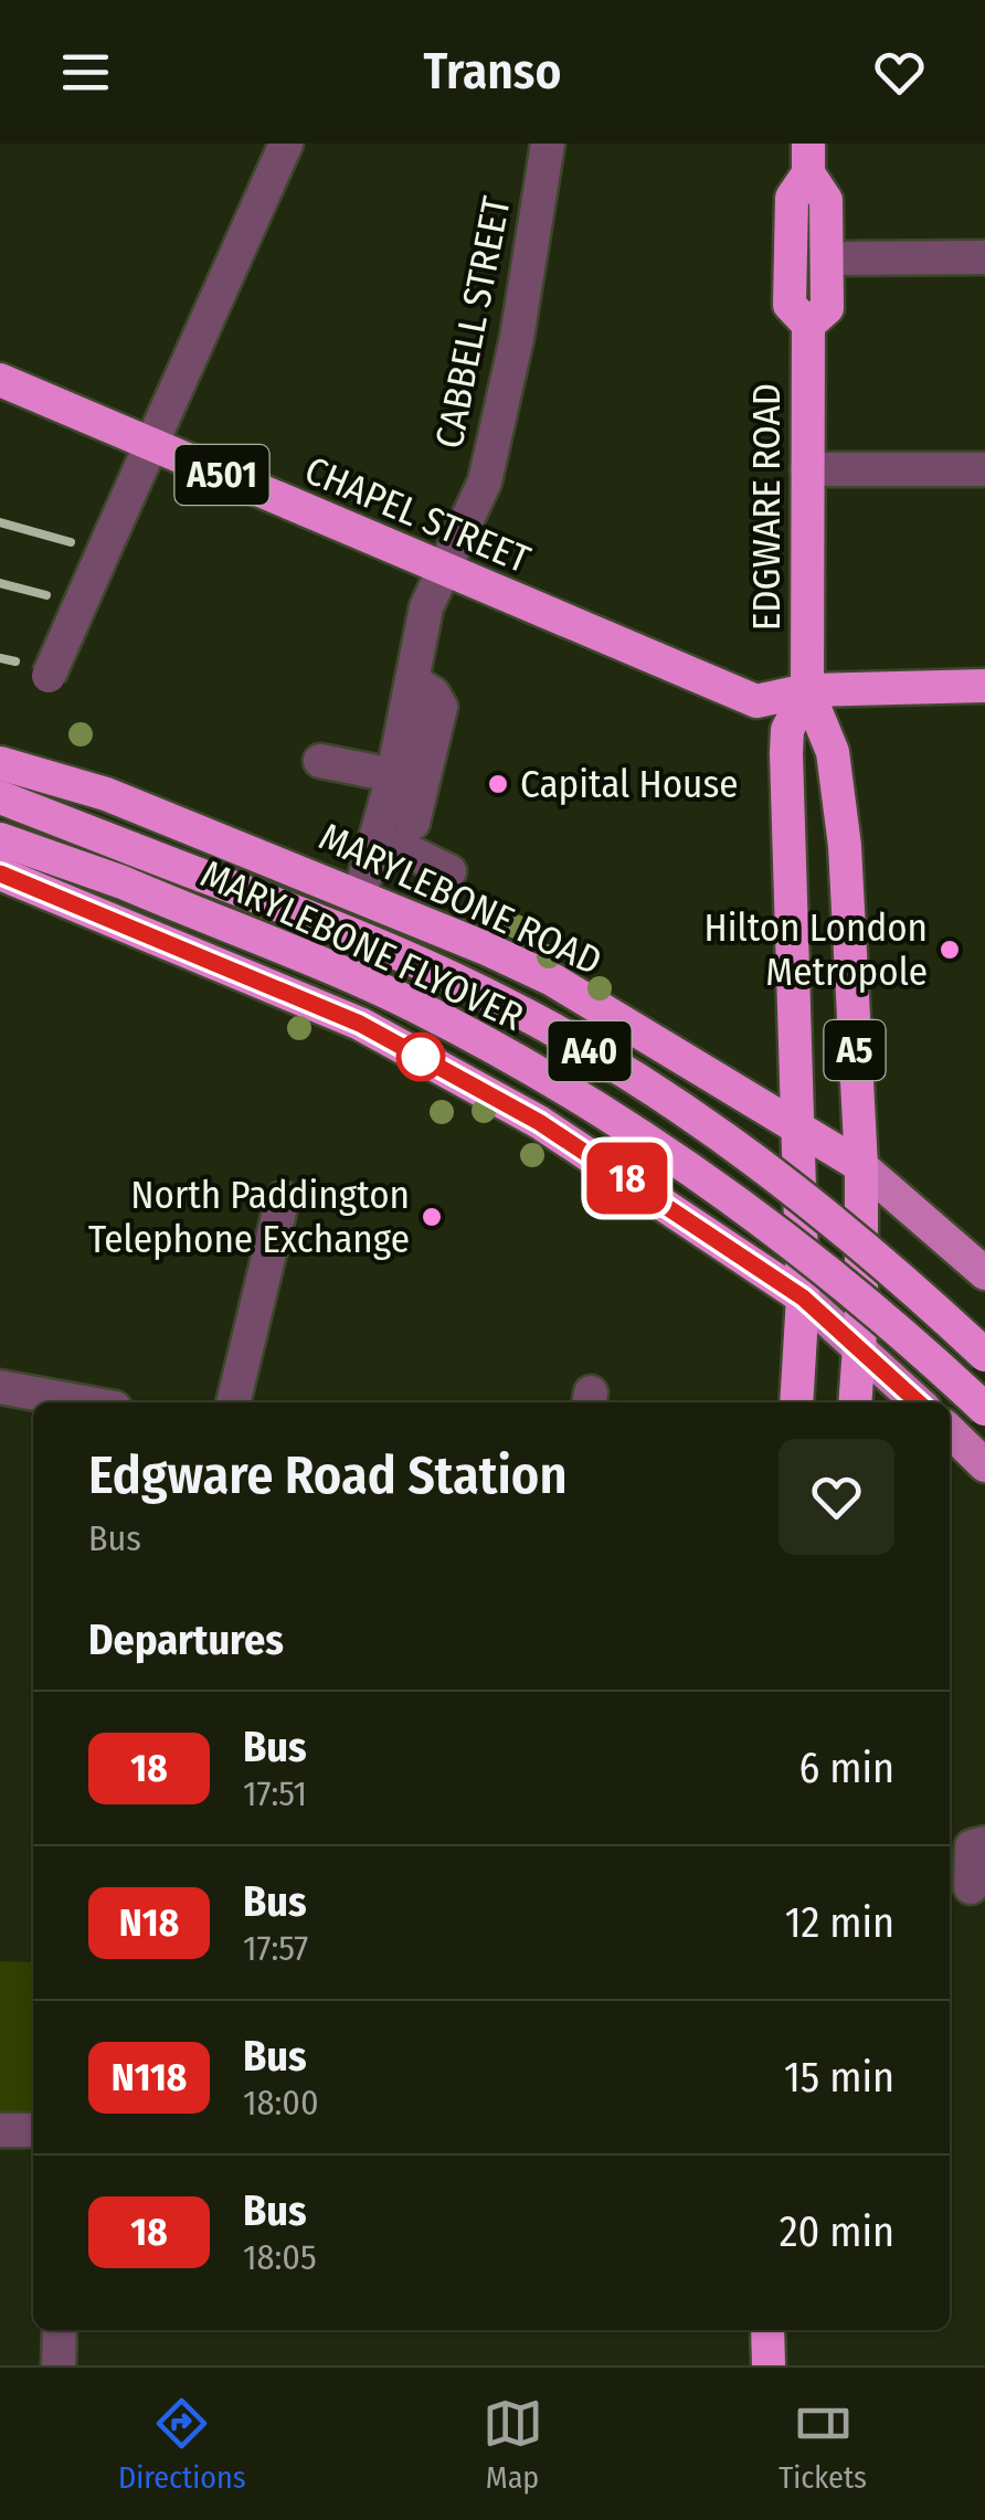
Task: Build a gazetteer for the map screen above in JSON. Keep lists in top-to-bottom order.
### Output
{
  "streets": {
    "highway": [
      "A501",
      "EDGWARE ROAD",
      "CHAPEL STREET",
      "MARYLEBONE ROAD",
      "MARYLEBONE FLYOVER",
      "A5",
      "A40"
    ],
    "street": ["CABBELL STREET"]
  },
  "crossings": [
    ["CABBELL STREET", "CHAPEL STREET"],
    ["CABBELL STREET", "MARYLEBONE ROAD"],
    ["A501", "EDGWARE ROAD"],
    ["A501", "CHAPEL STREET"],
    ["EDGWARE ROAD", "CHAPEL STREET"],
    ["EDGWARE ROAD", "MARYLEBONE ROAD"]
  ],
  "places": ["Capital House", "Hilton London Metropole", "North Paddington Telephone Exchange"],
  "lines": ["bus line 18"],
  "page": {
    "header": "Transo",
    "on_map": "18",
    "heading": [
      ["Edgware Road Station", "Bus"],
      "Departures"
    ],
    "list": [
      {
        "mark": "18",
        "name": "Bus",
        "note": "17:51",
        "value": "6 min"
      },
      {
        "mark": "N18",
        "name": "Bus",
        "note": "17:57",
        "value": "12 min"
      },
      {
        "mark": "N118",
        "name": "Bus",
        "note": "18:00",
        "value": "15 min"
      },
      {
        "mark": "18",
        "name": "Bus",
        "note": "18:05",
        "value": "20 min"
      }
    ],
    "tabs": ["Directions", "Map", "Tickets"]
  }
}
